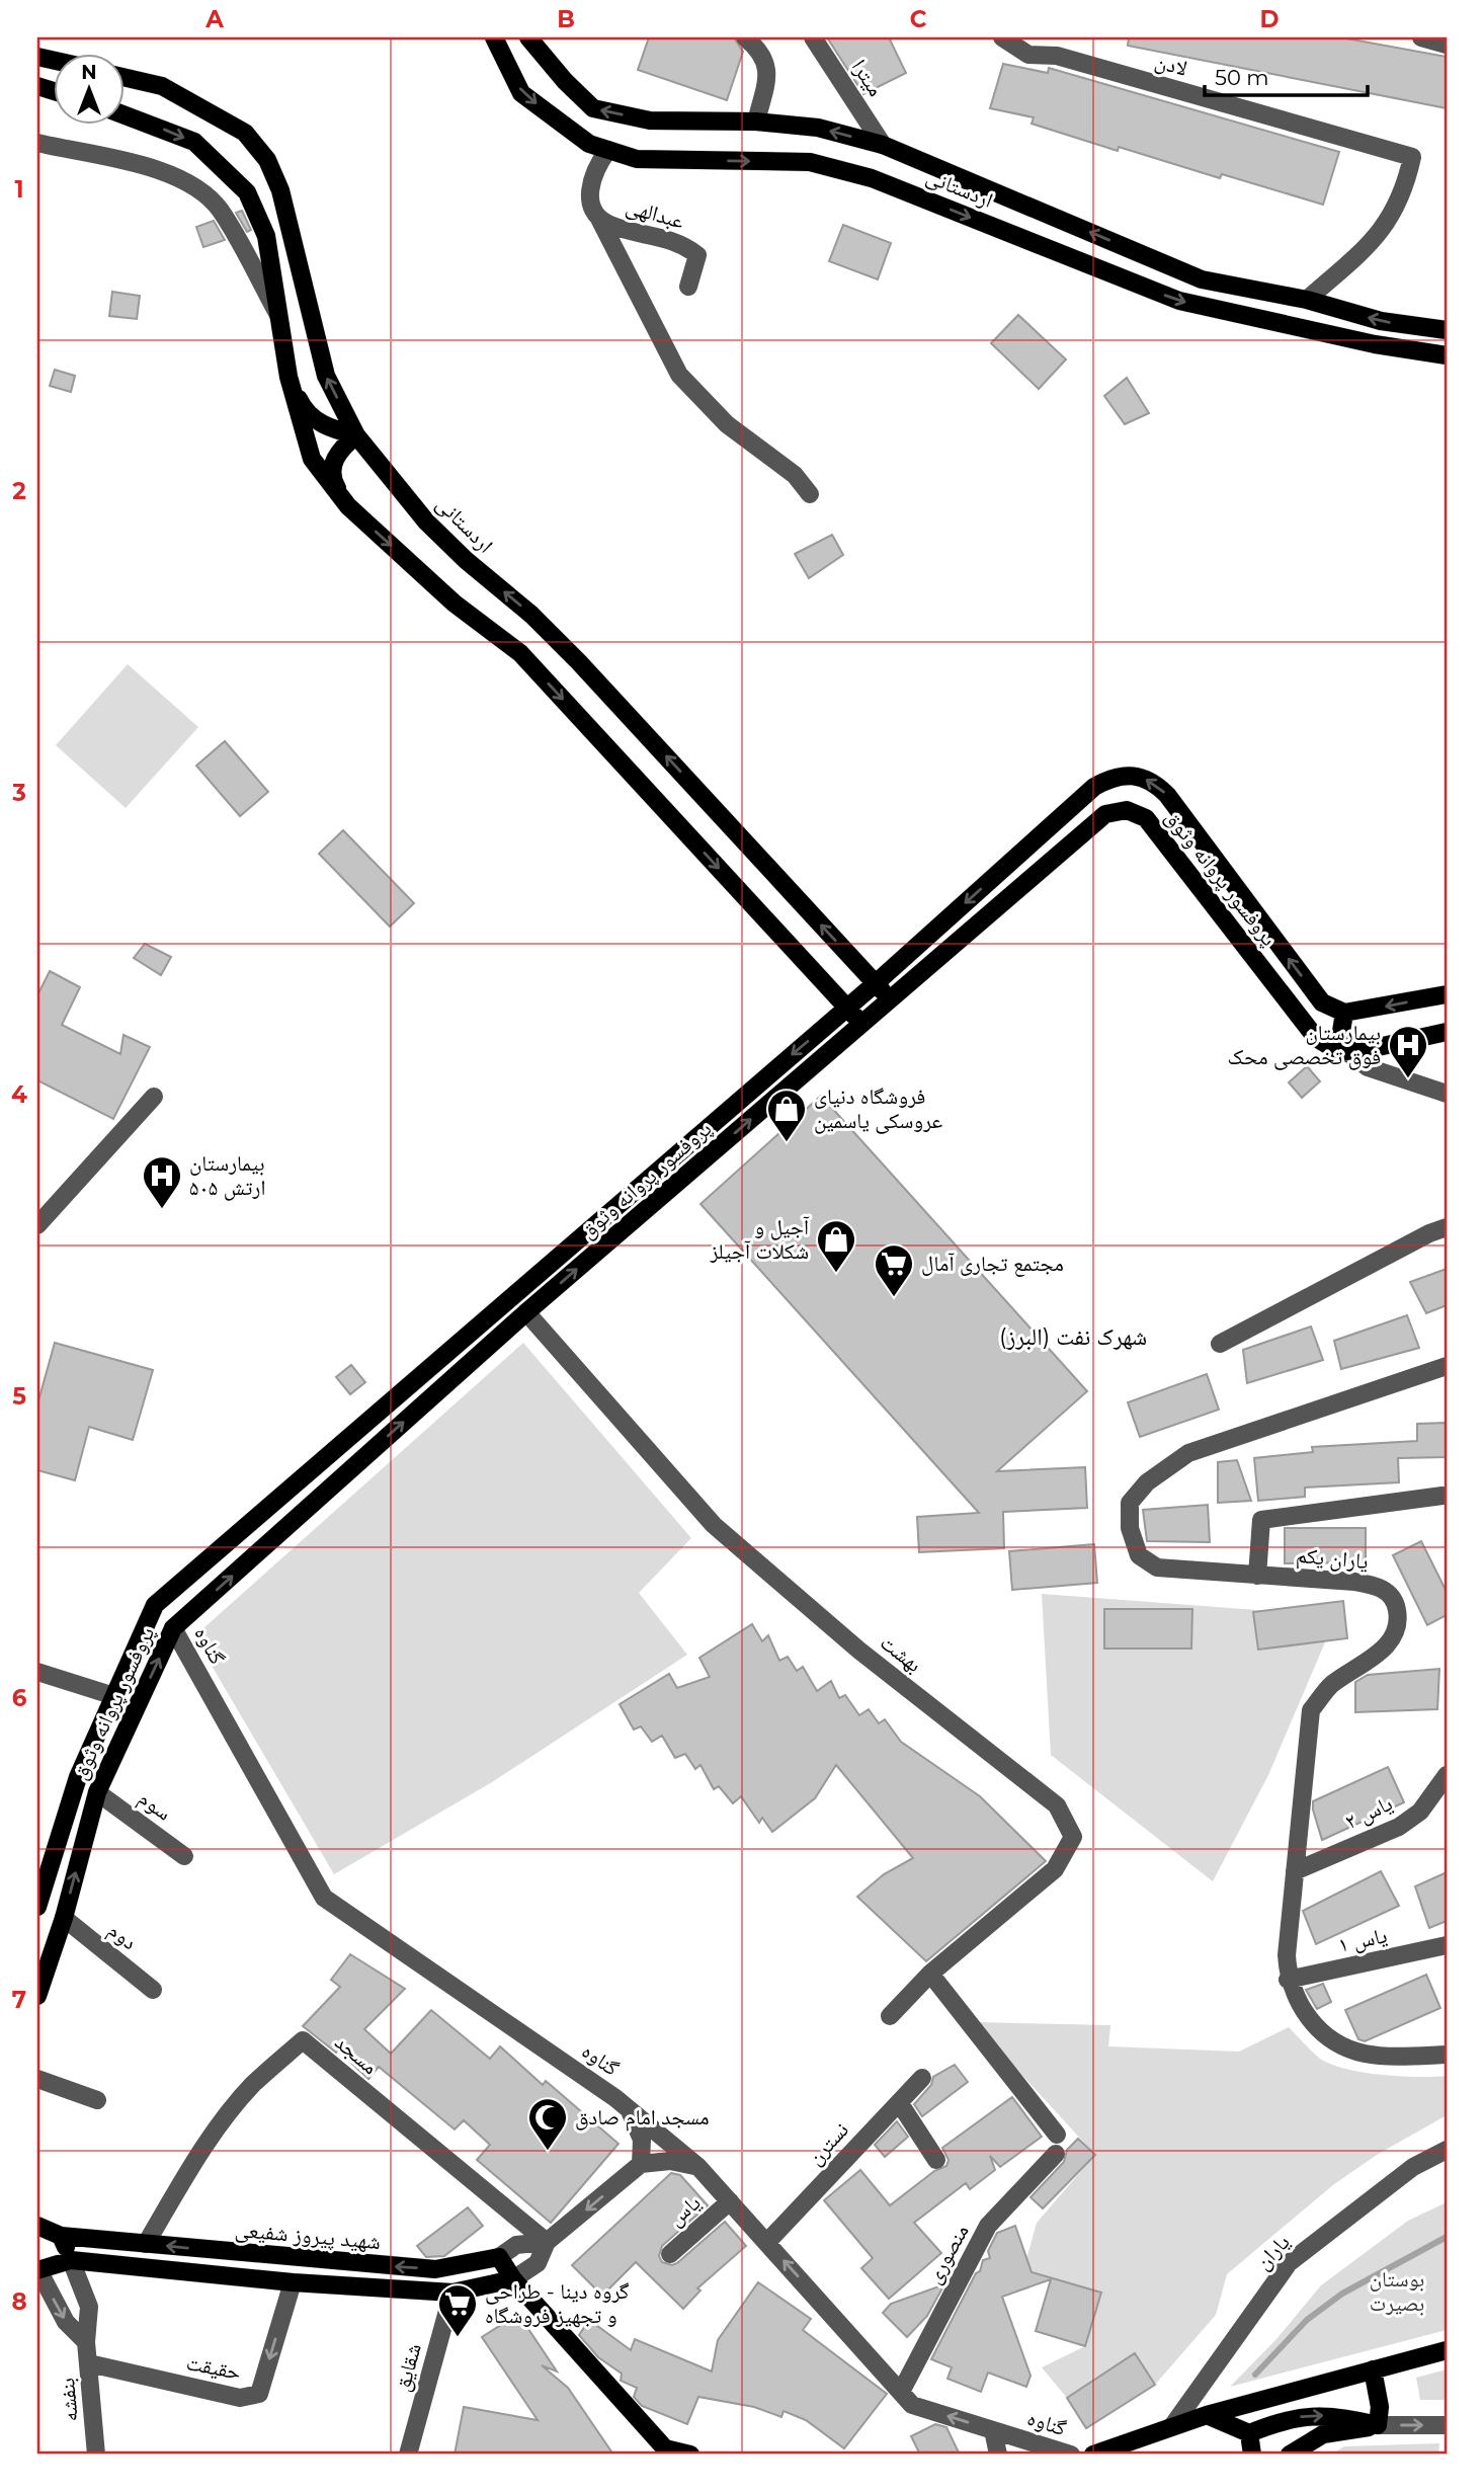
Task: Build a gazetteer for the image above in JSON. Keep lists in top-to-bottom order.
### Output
{
  "streets": {
    "main road": ["اردستانی", "پروفسور پروانه وثوق", "شهید پیروز شفیعی"],
    "street": [
      "لادن",
      "میترا",
      "عبدالهی",
      "یاران یکم",
      "گناوه",
      "بهشت",
      "سوم",
      "یاس ۲",
      "دوم",
      "یاس ۱",
      "مسجد",
      "نسترن",
      "یاس",
      "یاران",
      "منصوری",
      "حقیقت",
      "شقایق",
      "بنفشه"
    ]
  },
  "crossings": [
    ["لادن", "اردستانی"],
    ["میترا", "اردستانی"],
    ["اردستانی", "عبدالهی"],
    ["اردستانی", "پروفسور پروانه وثوق"],
    ["پروفسور پروانه وثوق", "گناوه"],
    ["پروفسور پروانه وثوق", "بهشت"],
    ["پروفسور پروانه وثوق", "سوم"],
    ["پروفسور پروانه وثوق", "دوم"],
    ["یاران یکم", "یاس ۲"],
    ["یاران یکم", "یاس ۱"],
    ["گناوه", "نسترن"],
    ["گناوه", "یاس"],
    ["گناوه", "منصوری"],
    ["مسجد", "شهید پیروز شفیعی"],
    ["شهید پیروز شفیعی", "حقیقت"],
    ["شهید پیروز شفیعی", "شقایق"],
    ["حقیقت", "بنفشه"]
  ],
  "districts": ["شهرک نفت (البرز)"],
  "parks": ["بوستان بصیرت"],
  "places": {
    "hospital": ["بیمارستان فوق تخصصی محک", "بیمارستان ۵۰۵ ارتش"],
    "shop": ["فروشگاه دنیای عروسکی یاسمین", "آجیل و شکلات آجیلز"],
    "supermarket": ["مجتمع تجاری آمال", "گروه دینا - طراحی و تجهیز فروشگاه"],
    "mosque": ["مسجد امام صادق"]
  },
  "scale_bar": "50 m",
  "north": "top",
  "grid": {
    "columns": [
      "A",
      "B",
      "C",
      "D"
    ],
    "rows": [
      "1",
      "2",
      "3",
      "4",
      "5",
      "6",
      "7",
      "8"
    ]
  }
}
